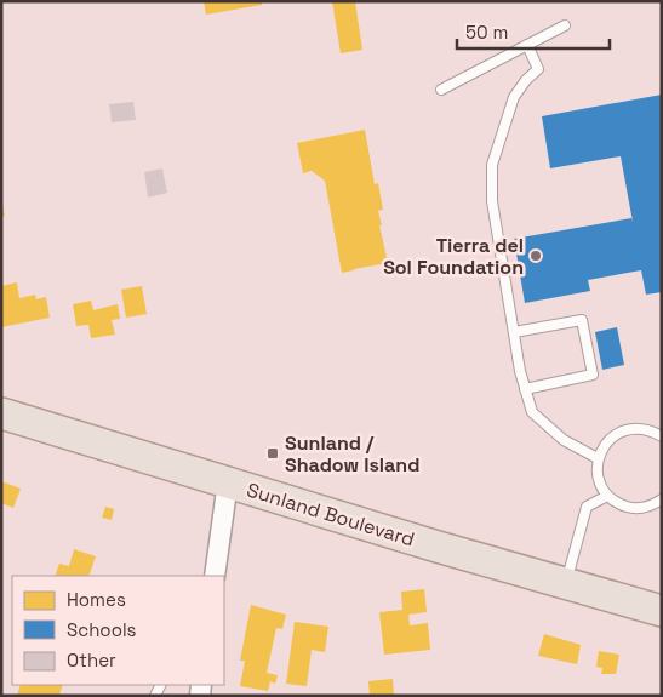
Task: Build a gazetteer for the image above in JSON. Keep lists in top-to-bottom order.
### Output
{
  "streets": {
    "main road": ["Sunland Boulevard"]
  },
  "places": {
    "other": ["Tierra del Sol Foundation"],
    "transit": ["Sunland / Shadow Island"]
  },
  "legend": ["Homes", "Schools", "Other"],
  "scale_bar": "50 m"
}
